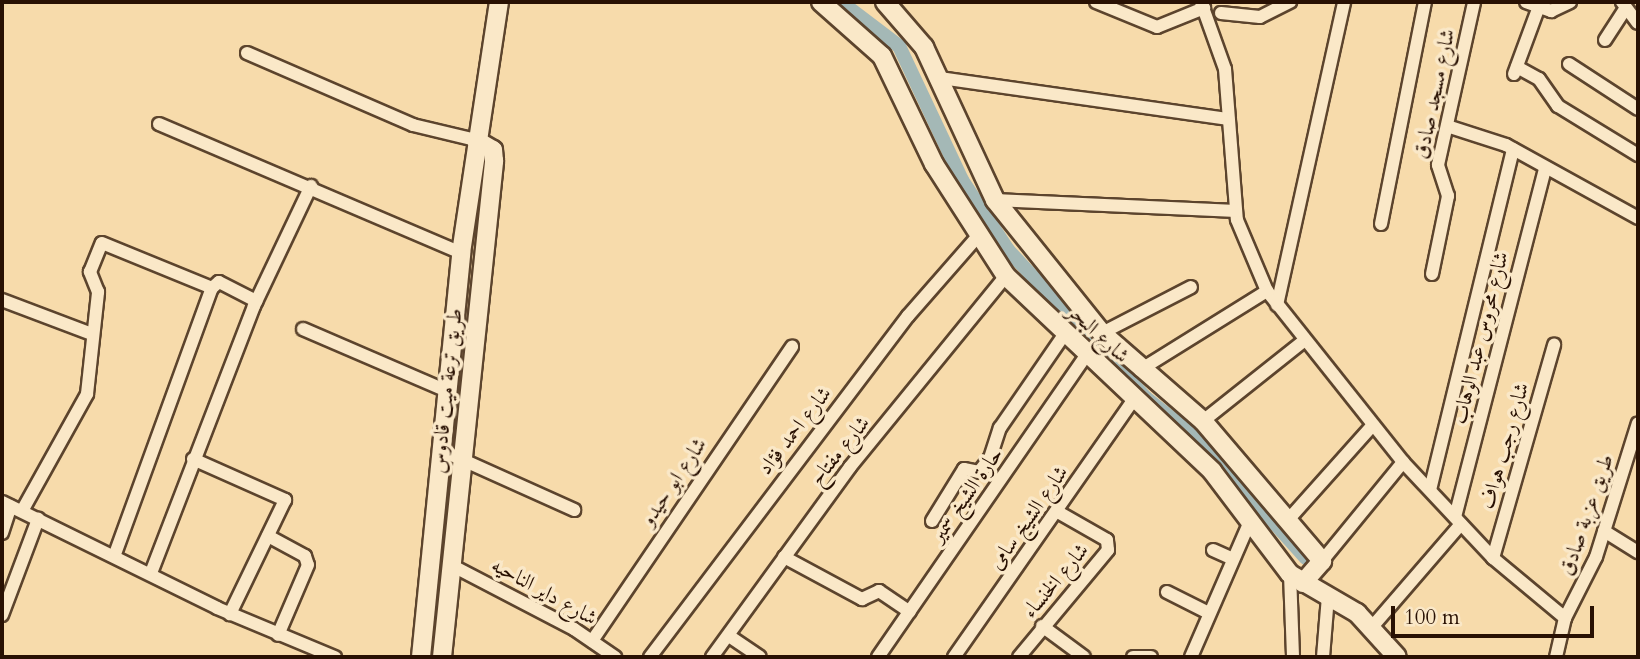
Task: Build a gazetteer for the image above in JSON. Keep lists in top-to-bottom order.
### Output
{
  "streets": {
    "street": [
      "شارع مسجد صادق",
      "شارع البحر",
      "شارع محروس عبد الوهاب",
      "طريق ترعة ميت قادوس",
      "شارع احمد فؤاد",
      "شارع رجب هواف",
      "شارع مفتاح",
      "شارع ابو حيدو",
      "حارة الشيخ سمير",
      "طريق عزبة صادق",
      "شارع الشيخ سامى",
      "شارع الخنساء",
      "شارع داير الناحيه"
    ]
  },
  "crossings": [
    ["شارع البحر", "شارع احمد فؤاد"],
    ["شارع البحر", "شارع مفتاح"],
    ["شارع البحر", "حارة الشيخ سمير"],
    ["شارع البحر", "شارع الشيخ سامى"],
    ["طريق ترعة ميت قادوس", "شارع داير الناحيه"],
    ["شارع ابو حيدو", "شارع داير الناحيه"],
    ["شارع الشيخ سامى", "شارع الخنساء"]
  ],
  "scale_bar": "100 m"
}
